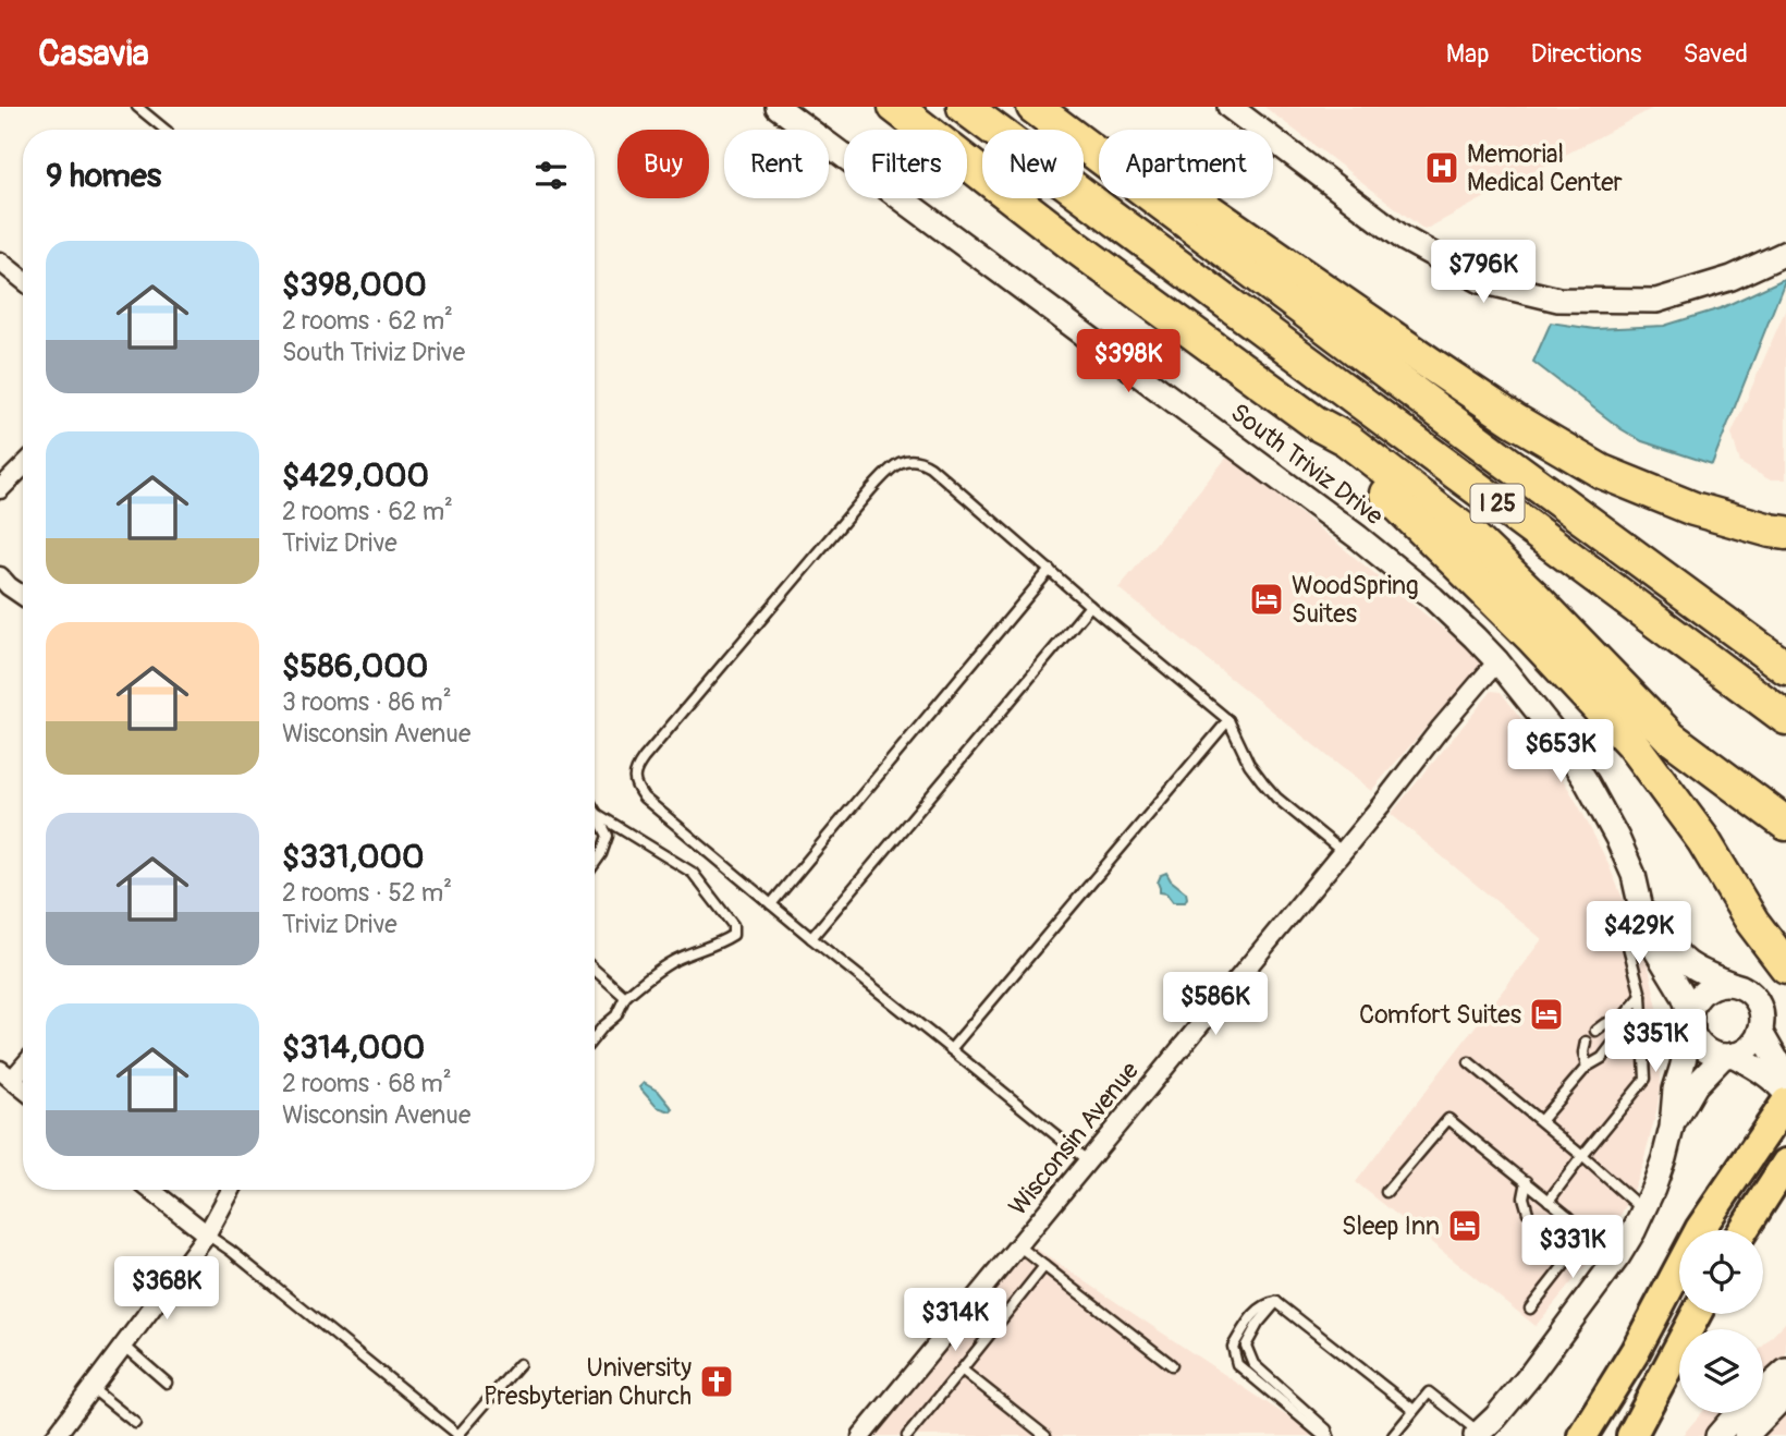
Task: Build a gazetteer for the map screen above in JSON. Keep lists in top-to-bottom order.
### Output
{
  "streets": {
    "highway": ["I 25"],
    "street": ["South Triviz Drive", "Wisconsin Avenue"]
  },
  "crossings": [
    ["South Triviz Drive", "Wisconsin Avenue"]
  ],
  "places": {
    "hospital": ["Memorial Medical Center"],
    "hotel": ["WoodSpring Suites", "Comfort Suites", "Sleep Inn"],
    "church": ["University Presbyterian Church"]
  },
  "page": {
    "header": "Casavia",
    "nav": ["Map", "Directions", "Saved"],
    "chip": [
      "Buy",
      "Rent",
      "Filters",
      "New",
      "Apartment"
    ],
    "heading": "9 homes",
    "list": [
      {
        "name": "$398,000",
        "note": "2 rooms · 62 m² · South Triviz Drive"
      },
      {
        "name": "$429,000",
        "note": "2 rooms · 62 m² · Triviz Drive"
      },
      {
        "name": "$586,000",
        "note": "3 rooms · 86 m² · Wisconsin Avenue"
      },
      {
        "name": "$331,000",
        "note": "2 rooms · 52 m² · Triviz Drive"
      },
      {
        "name": "$314,000",
        "note": "2 rooms · 68 m² · Wisconsin Avenue"
      }
    ],
    "price": [
      "$796K",
      "$398K",
      "$653K",
      "$429K",
      "$586K",
      "$351K",
      "$331K",
      "$368K",
      "$314K"
    ]
  }
}
